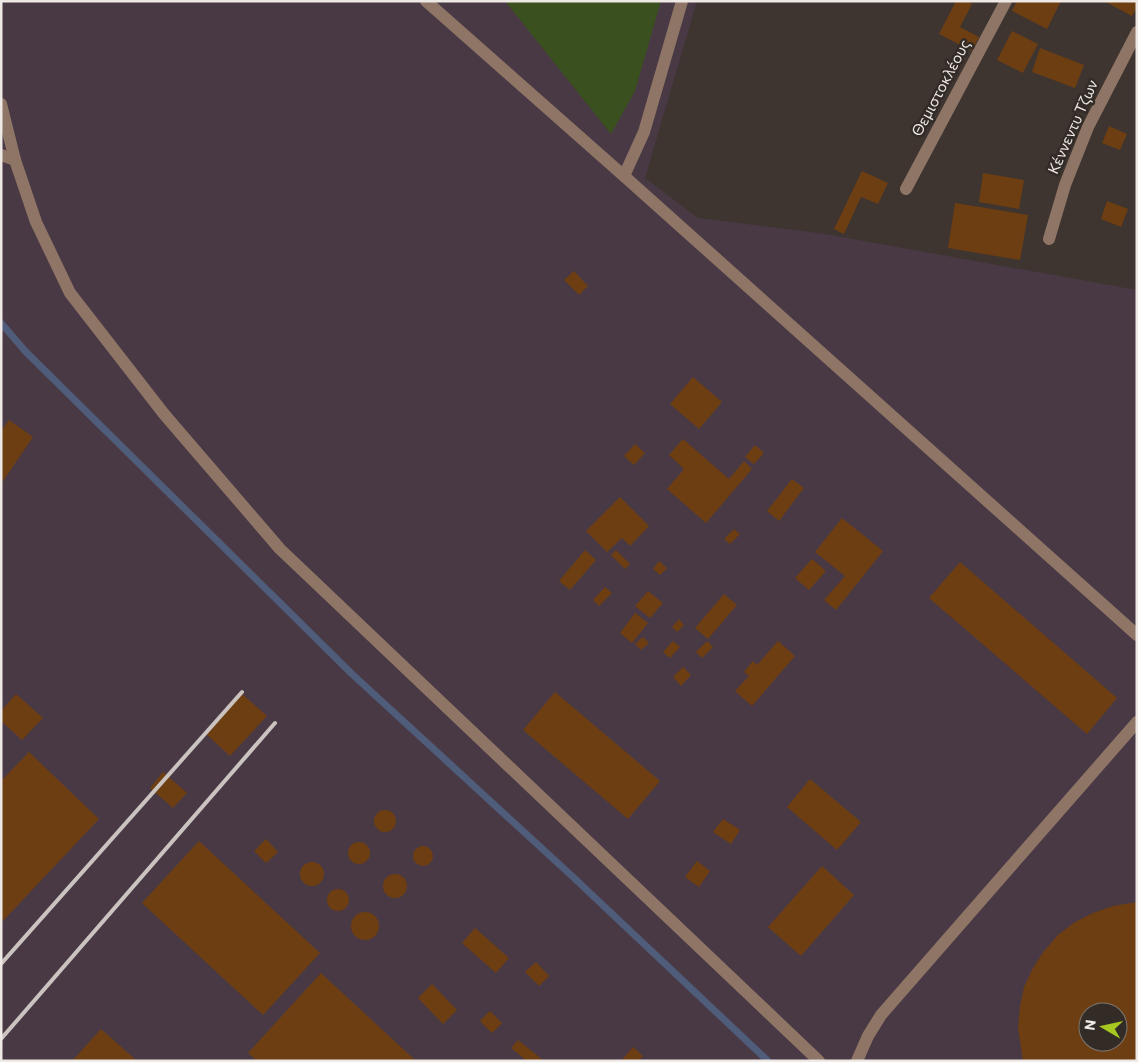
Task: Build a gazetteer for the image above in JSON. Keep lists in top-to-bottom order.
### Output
{
  "streets": {
    "street": ["Θεμιστοκλέους", "Κέννεντυ Τζων"]
  },
  "north": "left"
}
